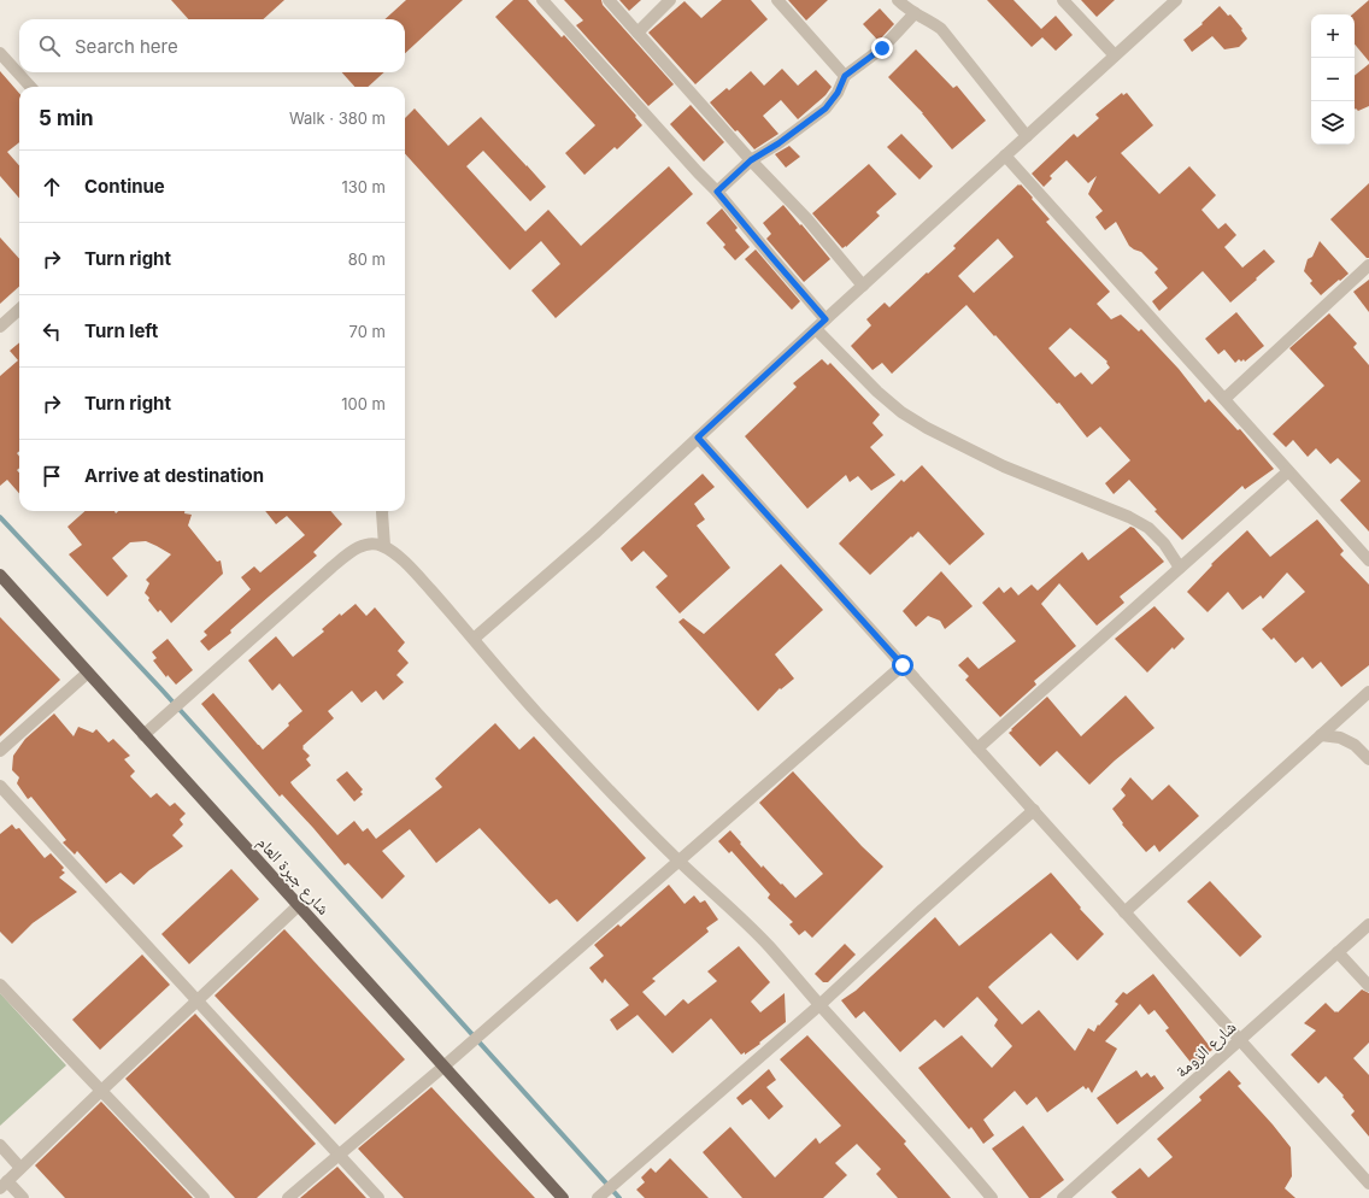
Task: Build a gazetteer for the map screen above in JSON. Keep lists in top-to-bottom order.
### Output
{
  "streets": {
    "main road": ["شارع جبرة العام"],
    "street": ["شارع الزومة"]
  },
  "page": {
    "map_buttons": ["+", "−"],
    "search": "Search here",
    "heading": ["5 min", "Walk · 380 m"],
    "list": [
      ["Continue", "130 m"],
      ["Turn right", "80 m"],
      ["Turn left", "70 m"],
      ["Turn right", "100 m"],
      "Arrive at destination"
    ]
  }
}
